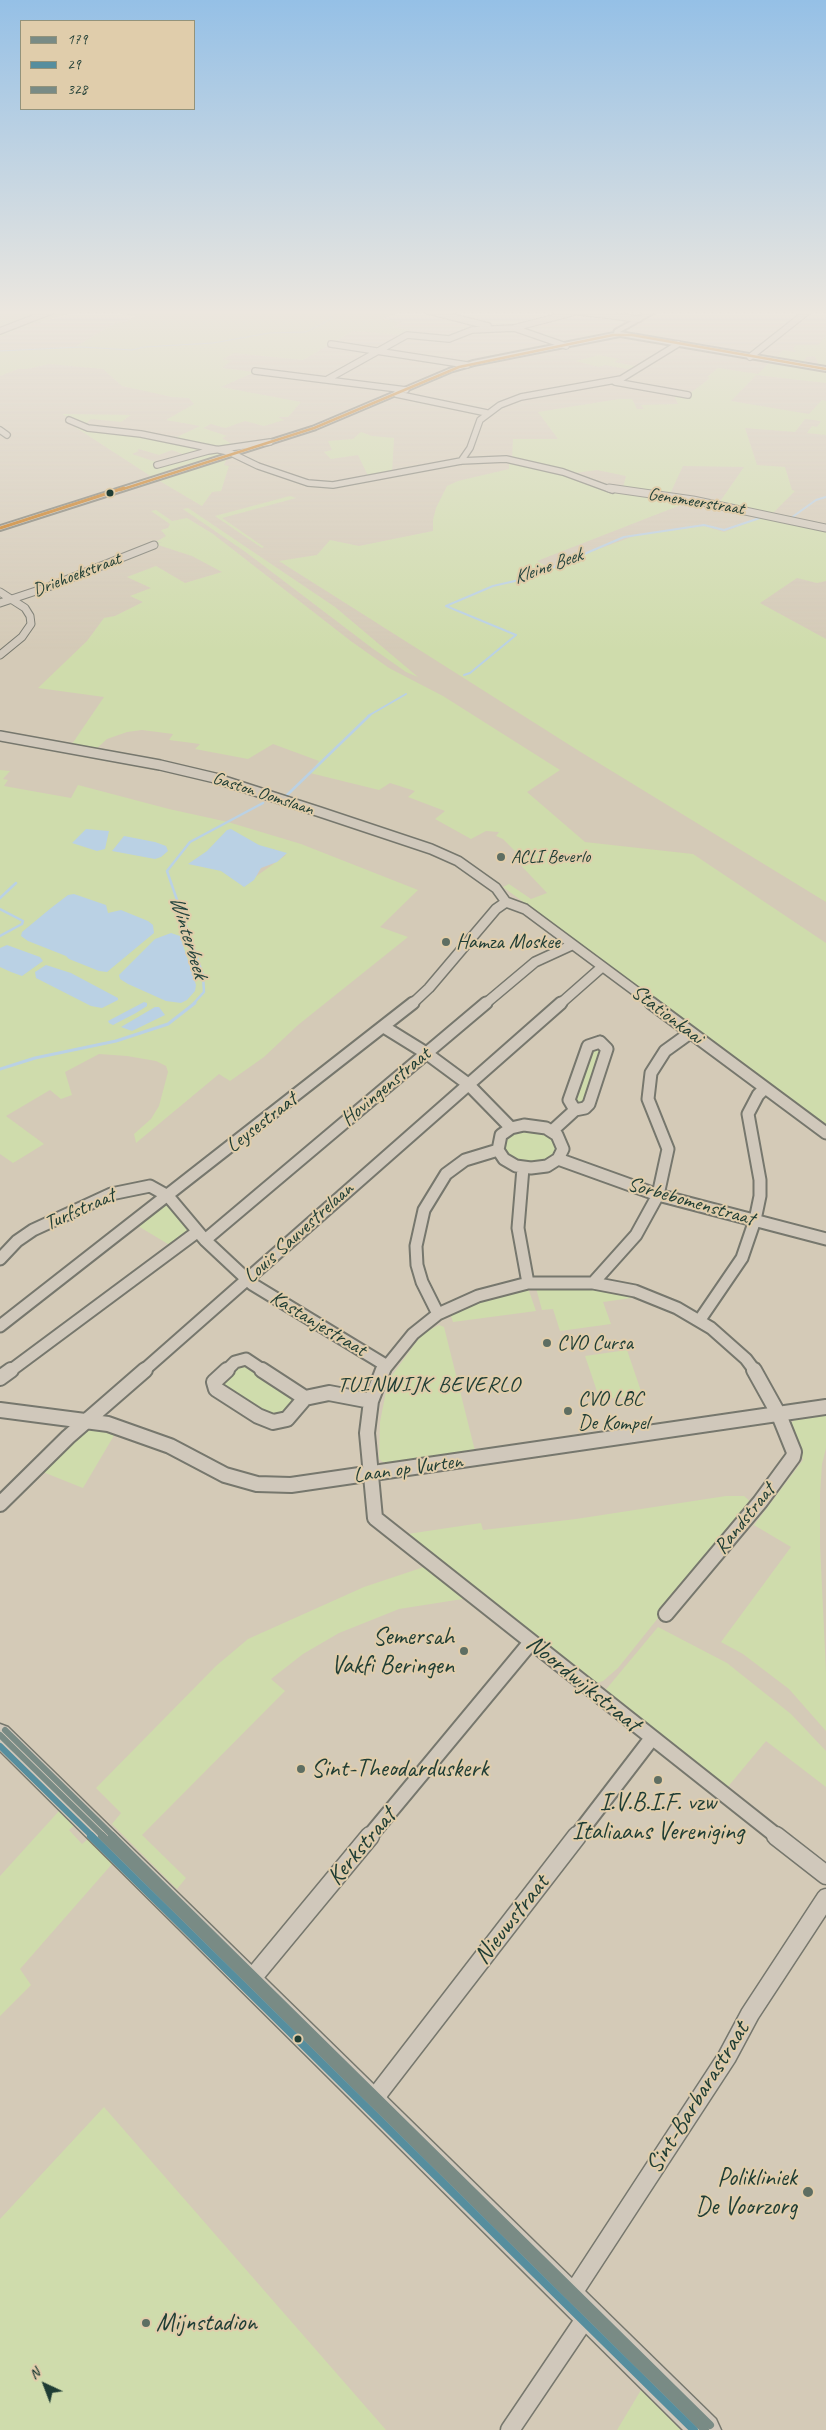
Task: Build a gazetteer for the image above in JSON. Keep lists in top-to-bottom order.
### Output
{
  "streets": {
    "street": [
      "Genemeerstraat",
      "Driehoekstraat",
      "Gaston Oomslaan",
      "Stationkaai",
      "Hovingenstraat",
      "Leysestraat",
      "Sorbebomenstraat",
      "Turfstraat",
      "Louis Sauvestrelaan",
      "Kastanjestraat",
      "Laan op Vurten",
      "Randstraat",
      "Noordwijkstraat",
      "Kerkstraat",
      "Nieuwstraat",
      "Sint-Barbarastraat"
    ]
  },
  "crossings": [
    ["Gaston Oomslaan", "Stationkaai"],
    ["Gaston Oomslaan", "Leysestraat"],
    ["Stationkaai", "Hovingenstraat"],
    ["Stationkaai", "Leysestraat"],
    ["Stationkaai", "Louis Sauvestrelaan"],
    ["Hovingenstraat", "Kastanjestraat"],
    ["Leysestraat", "Turfstraat"],
    ["Leysestraat", "Kastanjestraat"],
    ["Turfstraat", "Kastanjestraat"],
    ["Louis Sauvestrelaan", "Kastanjestraat"],
    ["Louis Sauvestrelaan", "Laan op Vurten"],
    ["Kastanjestraat", "Noordwijkstraat"],
    ["Laan op Vurten", "Randstraat"],
    ["Laan op Vurten", "Noordwijkstraat"],
    ["Randstraat", "Noordwijkstraat"],
    ["Noordwijkstraat", "Kerkstraat"],
    ["Noordwijkstraat", "Nieuwstraat"]
  ],
  "districts": ["TUINWIJK BEVERLO"],
  "water": ["Kleine Beek", "Winterbeek"],
  "places": [
    "ACLI Beverlo",
    "Hamza Moskee",
    "CVO Cursa",
    "CVO LBC De Kompel",
    "Semersah Vakfi Beringen",
    "Sint-Theodarduskerk",
    "I.V.B.I.F. vzw Italiaans Vereniging",
    "Polikliniek De Voorzorg",
    "Mijnstadion"
  ],
  "lines": ["transit line 328", "transit line 179", "transit line 29"],
  "legend": ["179", "29", "328"],
  "north": "top left"
}
